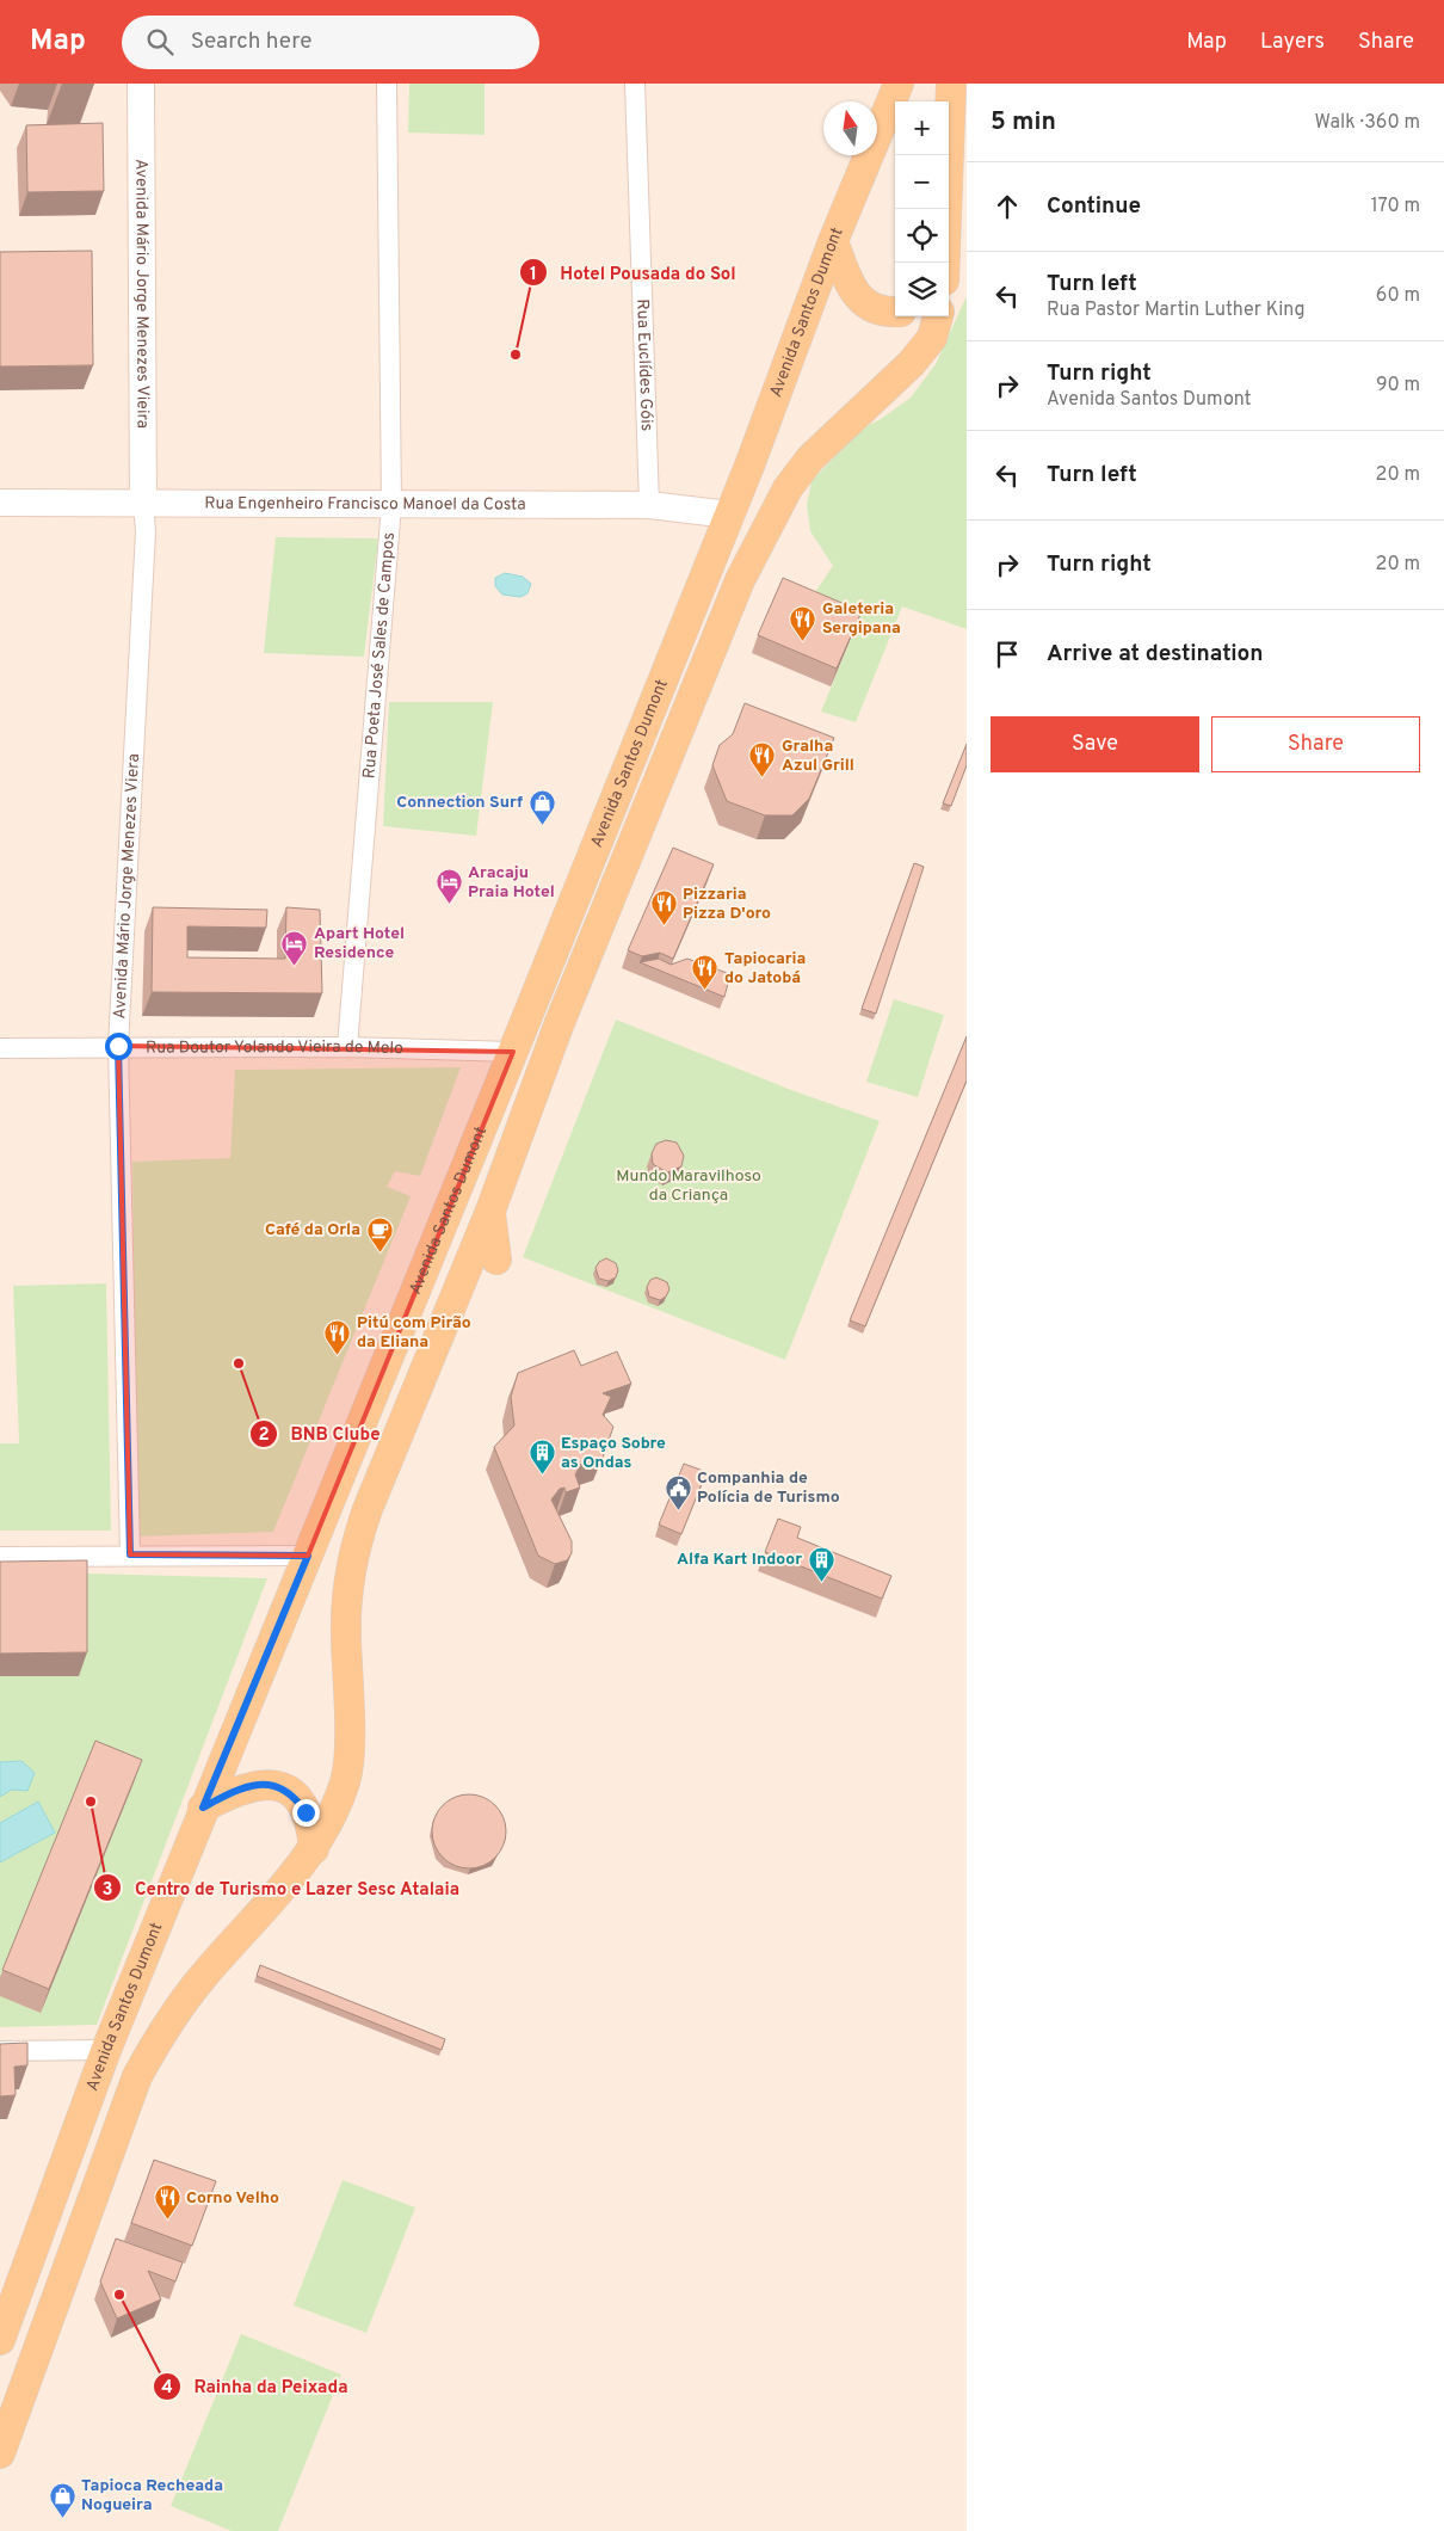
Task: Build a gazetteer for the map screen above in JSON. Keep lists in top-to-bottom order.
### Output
{
  "streets": {
    "main road": ["Avenida Santos Dumont"],
    "street": [
      "Avenida Mário Jorge Menezes Vieira",
      "Rua Euclídes Góis",
      "Rua Engenheiro Francisco Manoel da Costa",
      "Rua Poeta José Sales de Campos",
      "Avenida Mário Jorge Menezes Viera",
      "Rua Doutor Yolando Vieira de Melo"
    ]
  },
  "crossings": [
    ["Avenida Mário Jorge Menezes Vieira", "Rua Engenheiro Francisco Manoel da Costa"],
    ["Avenida Mário Jorge Menezes Vieira", "Avenida Mário Jorge Menezes Viera"],
    ["Avenida Santos Dumont", "Rua Engenheiro Francisco Manoel da Costa"],
    ["Avenida Santos Dumont", "Rua Doutor Yolando Vieira de Melo"],
    ["Rua Euclídes Góis", "Rua Engenheiro Francisco Manoel da Costa"],
    ["Rua Engenheiro Francisco Manoel da Costa", "Rua Poeta José Sales de Campos"],
    ["Rua Engenheiro Francisco Manoel da Costa", "Avenida Mário Jorge Menezes Viera"],
    ["Rua Poeta José Sales de Campos", "Rua Doutor Yolando Vieira de Melo"],
    ["Avenida Mário Jorge Menezes Viera", "Rua Doutor Yolando Vieira de Melo"]
  ],
  "parks": ["Mundo Maravilhoso da Criança"],
  "places": {
    "other": [
      "Hotel Pousada do Sol",
      "BNB Clube",
      "Centro de Turismo e Lazer Sesc Atalaia",
      "Rainha da Peixada"
    ],
    "restaurant": [
      "Galeteria Sergipana",
      "Gralha Azul Grill",
      "Pizzaria Pizza D'oro",
      "Tapiocaria do Jatobá",
      "Pitú com Pirão da Eliana",
      "Corno Velho"
    ],
    "shop": ["Connection Surf", "Tapioca Recheada Nogueira"],
    "hotel": ["Aracaju Praia Hotel", "Apart Hotel Residence"],
    "cafe": ["Café da Orla"],
    "building": ["Espaço Sobre as Ondas", "Alfa Kart Indoor"],
    "public building": ["Companhia de Polícia de Turismo"]
  },
  "north": "top",
  "page": {
    "header": "Map",
    "search": "Search here",
    "nav": ["Map", "Layers", "Share"],
    "heading": ["5 min", "Walk · 360 m"],
    "map_buttons": ["+", "−"],
    "list": [
      ["Continue", "170 m"],
      ["Turn left", "Rua Pastor Martin Luther King", "60 m"],
      ["Turn right", "Avenida Santos Dumont", "90 m"],
      ["Turn left", "20 m"],
      ["Turn right", "20 m"],
      "Arrive at destination"
    ],
    "buttons": ["Save", "Share"]
  }
}
